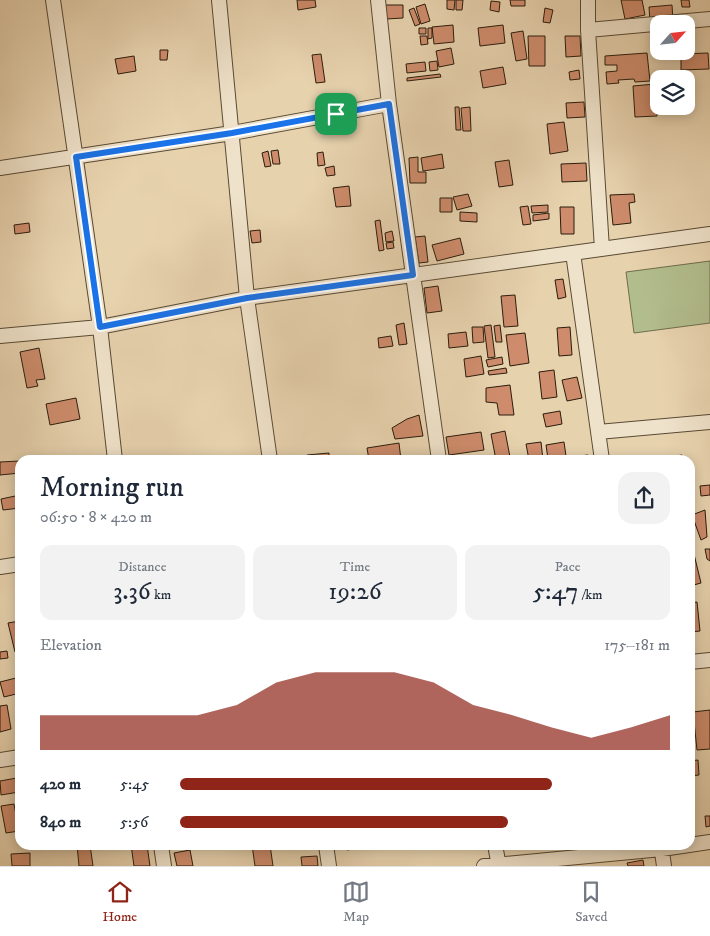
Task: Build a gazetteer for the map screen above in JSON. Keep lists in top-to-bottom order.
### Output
{
  "north": "top right",
  "page": {
    "heading": ["Morning run", "06:50 · 8 × 420 m"],
    "stats": [
      ["Distance", "3.36 km"],
      ["Time", "19:26"],
      ["Pace", "5:47 /km"]
    ],
    "chart": ["Elevation", "175–181 m"],
    "list": [
      {
        "name": "420 m",
        "note": "5:45"
      },
      {
        "name": "840 m",
        "note": "5:56"
      }
    ],
    "tabs": ["Home", "Map", "Saved"]
  }
}
